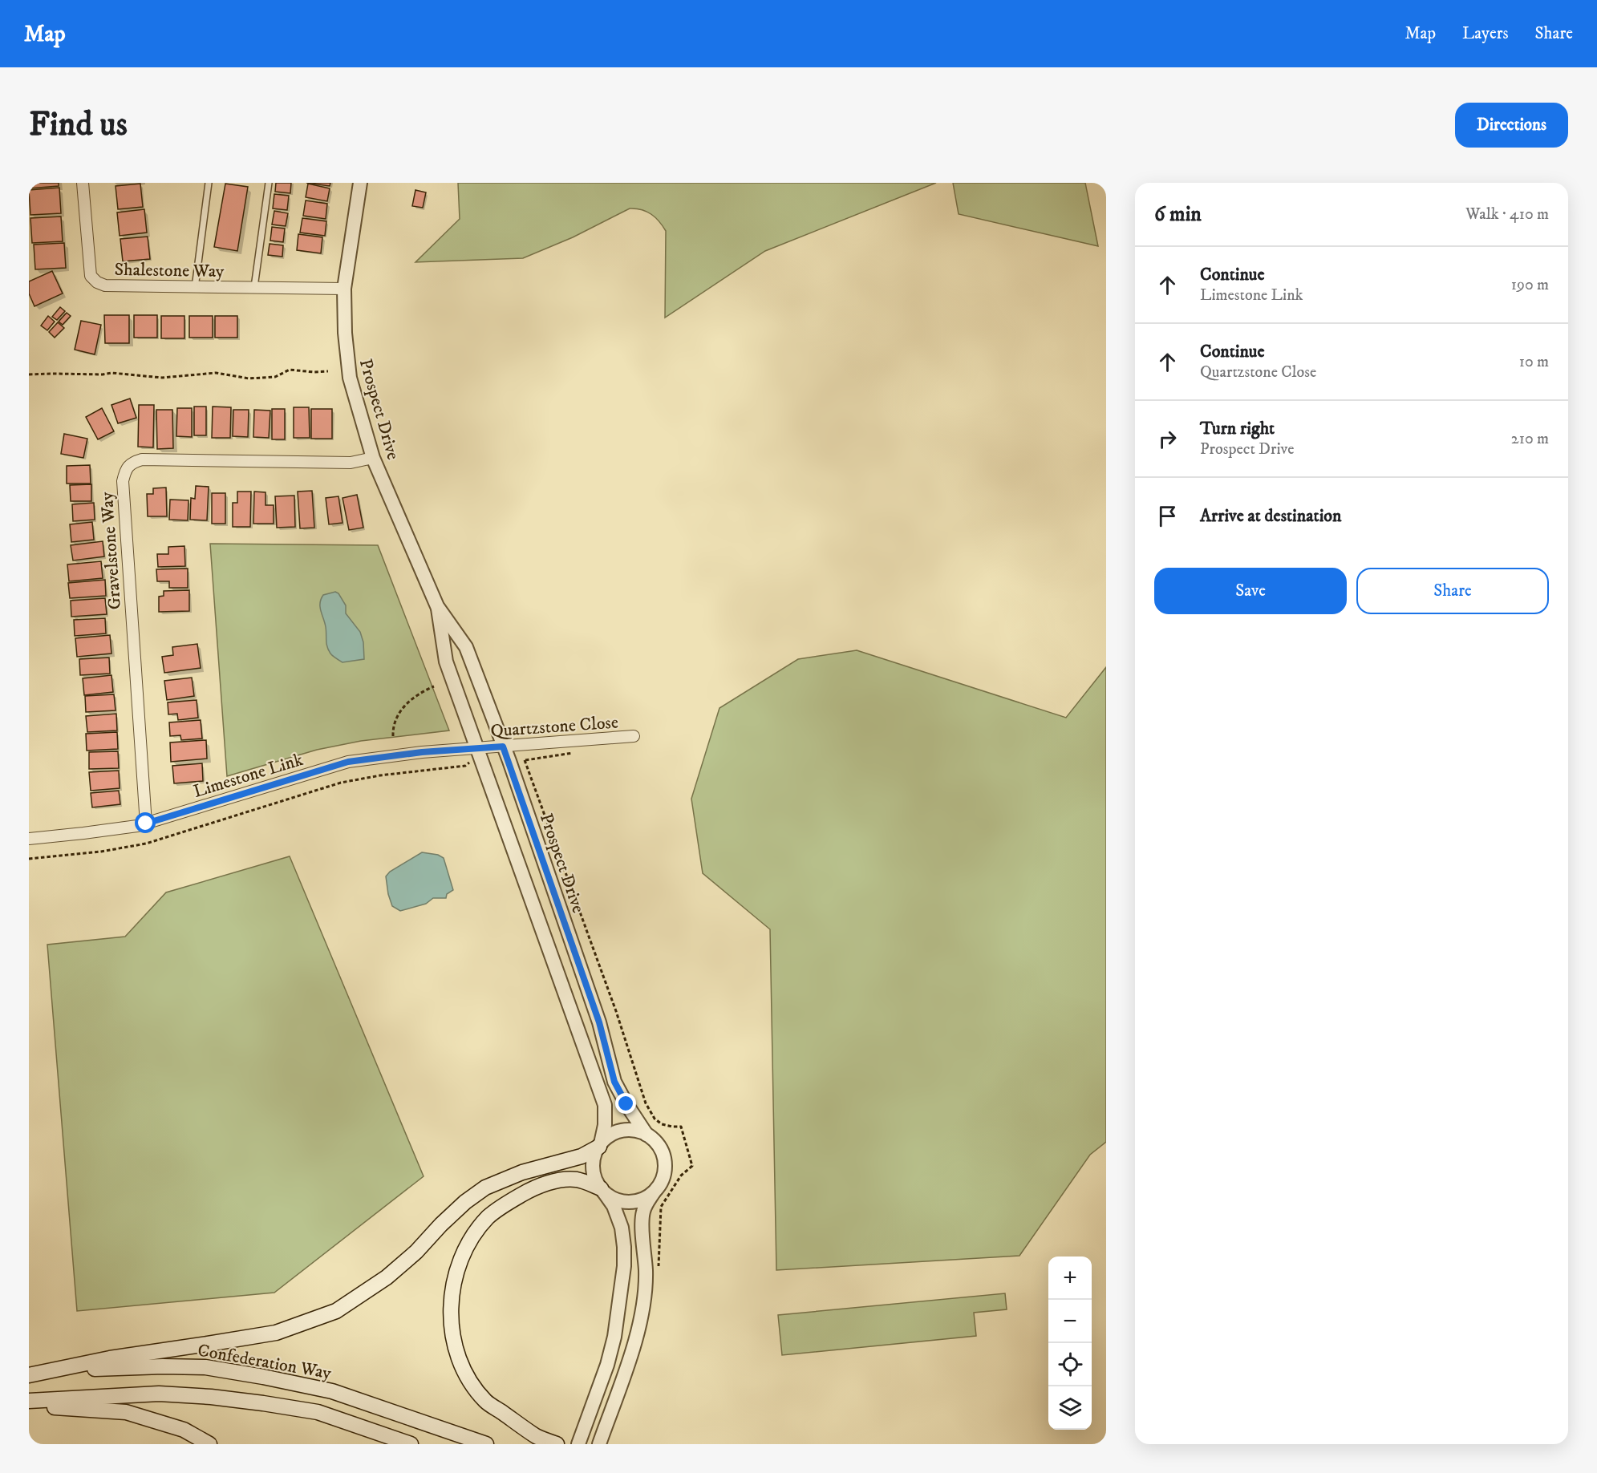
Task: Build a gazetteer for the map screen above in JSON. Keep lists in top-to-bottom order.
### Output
{
  "streets": {
    "main road": ["Confederation Way"],
    "street": [
      "Shalestone Way",
      "Prospect Drive",
      "Gravelstone Way",
      "Quartzstone Close",
      "Limestone Link"
    ]
  },
  "crossings": [
    ["Shalestone Way", "Prospect Drive"],
    ["Prospect Drive", "Gravelstone Way"],
    ["Prospect Drive", "Quartzstone Close"],
    ["Prospect Drive", "Limestone Link"],
    ["Gravelstone Way", "Limestone Link"],
    ["Quartzstone Close", "Limestone Link"]
  ],
  "page": {
    "header": "Map",
    "nav": ["Map", "Layers", "Share"],
    "buttons": [
      "Directions",
      ["Save", "Share"]
    ],
    "title": "Find us",
    "heading": ["6 min", "Walk · 410 m"],
    "list": [
      ["Continue", "Limestone Link", "190 m"],
      ["Continue", "Quartzstone Close", "10 m"],
      ["Turn right", "Prospect Drive", "210 m"],
      "Arrive at destination"
    ],
    "map_buttons": ["+", "−"]
  }
}
